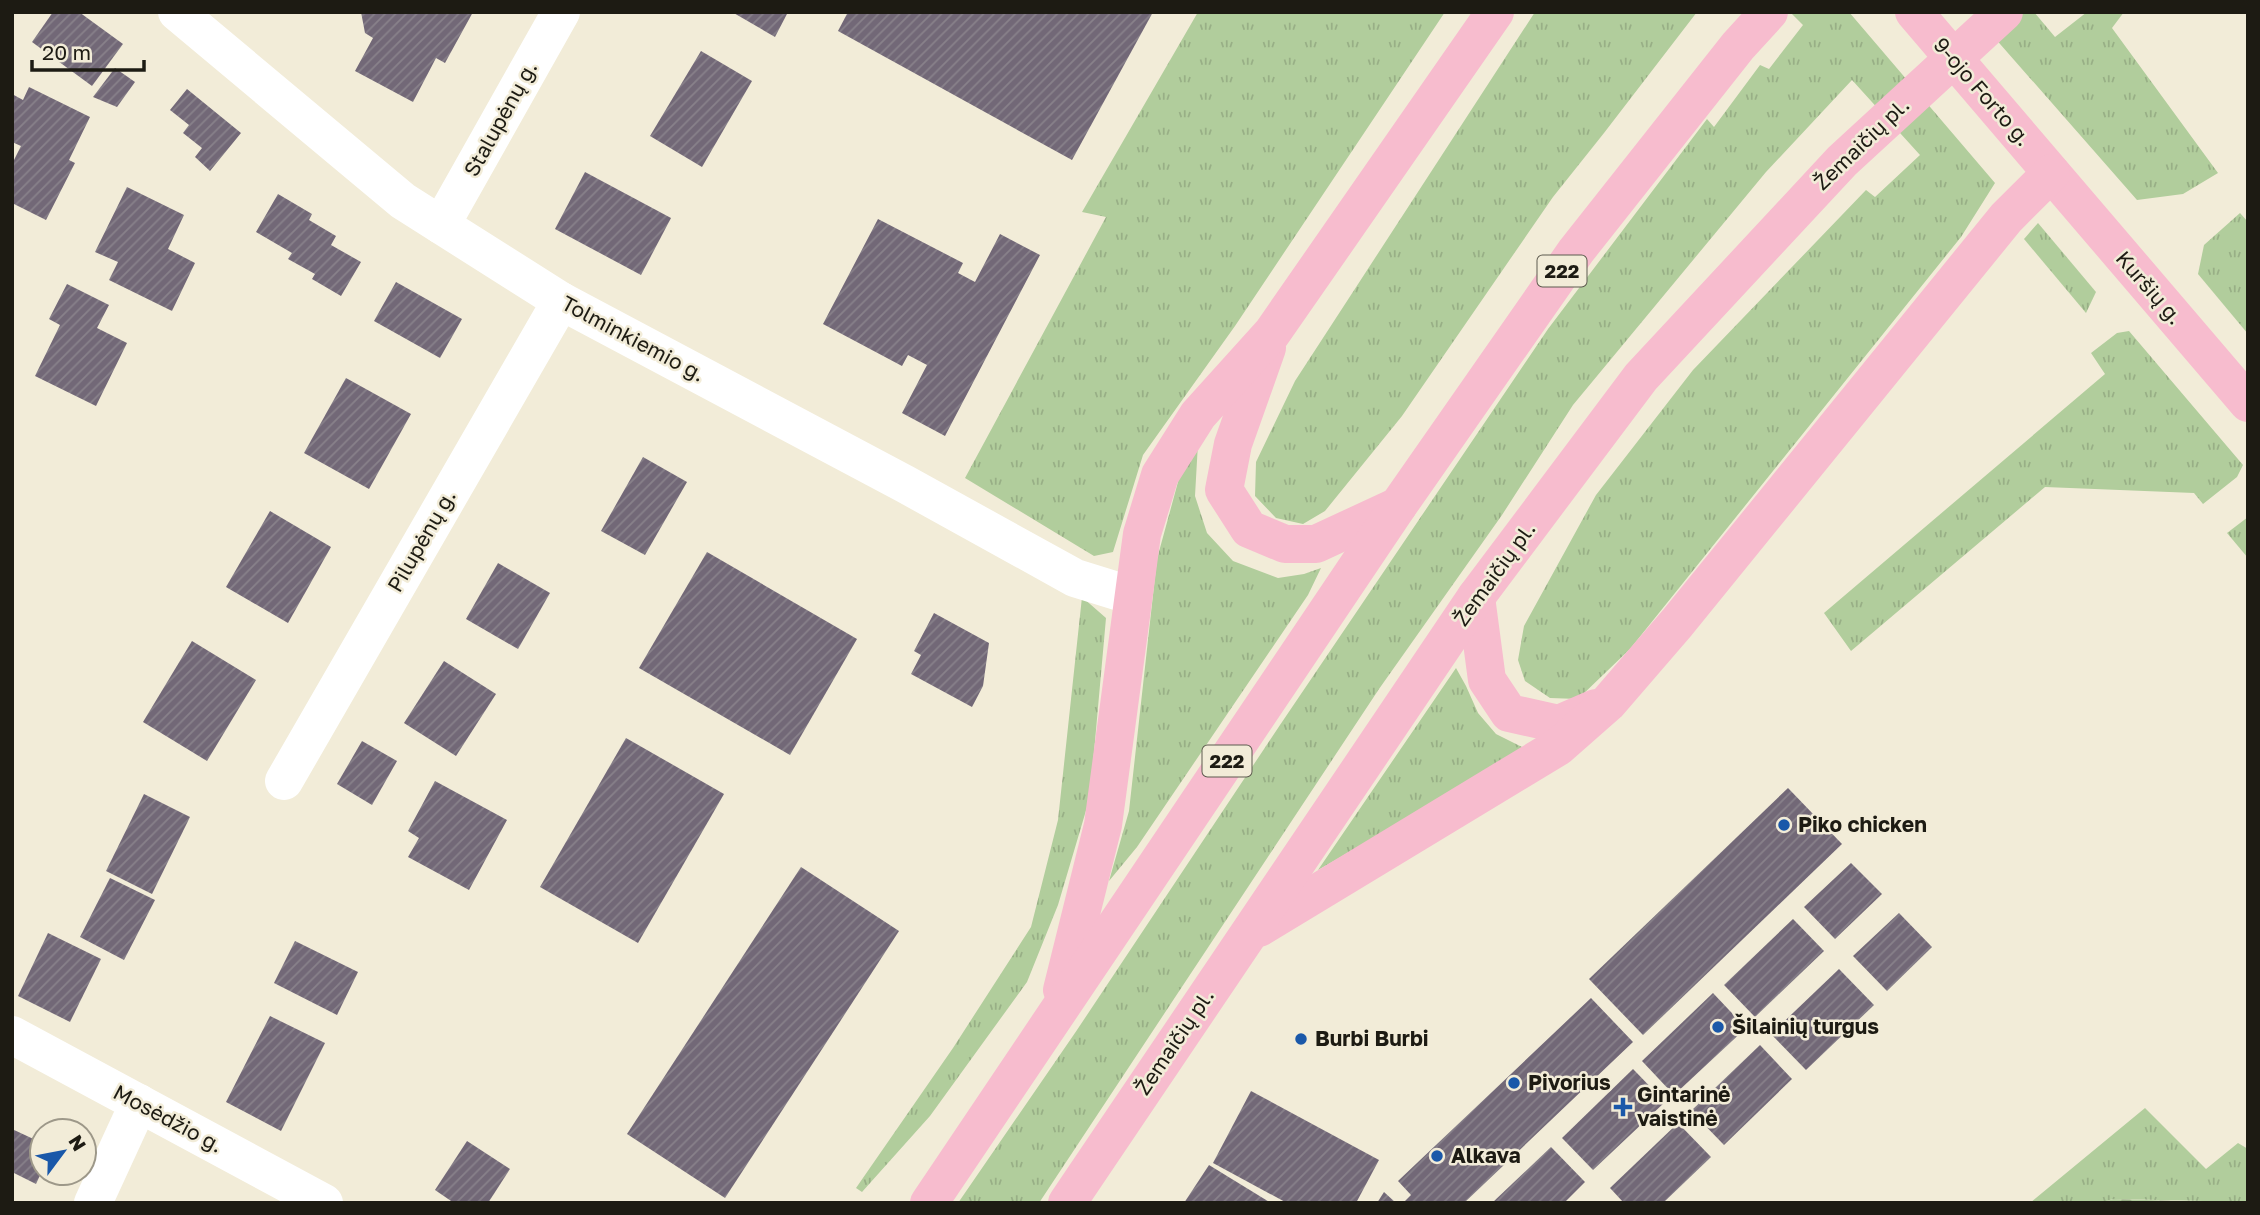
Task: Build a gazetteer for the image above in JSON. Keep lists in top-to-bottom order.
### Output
{
  "streets": {
    "main road": [
      "9-ojo Forto g.",
      "Žemaičių pl.",
      "222",
      "Kuršių g."
    ],
    "street": [
      "Stalupėnų g.",
      "Tolminkiemio g.",
      "Pilupėnų g.",
      "Mosėdžio g."
    ]
  },
  "crossings": [
    ["9-ojo Forto g.", "Kuršių g."],
    ["Stalupėnų g.", "Tolminkiemio g."],
    ["Tolminkiemio g.", "Pilupėnų g."]
  ],
  "places": {
    "other": [
      "Piko chicken",
      "Šilainių turgus",
      "Burbi Burbi",
      "Pivorius",
      "Alkava"
    ],
    "health": ["Gintarinė vaistinė"]
  },
  "scale_bar": "20 m",
  "north": "top right"
}
